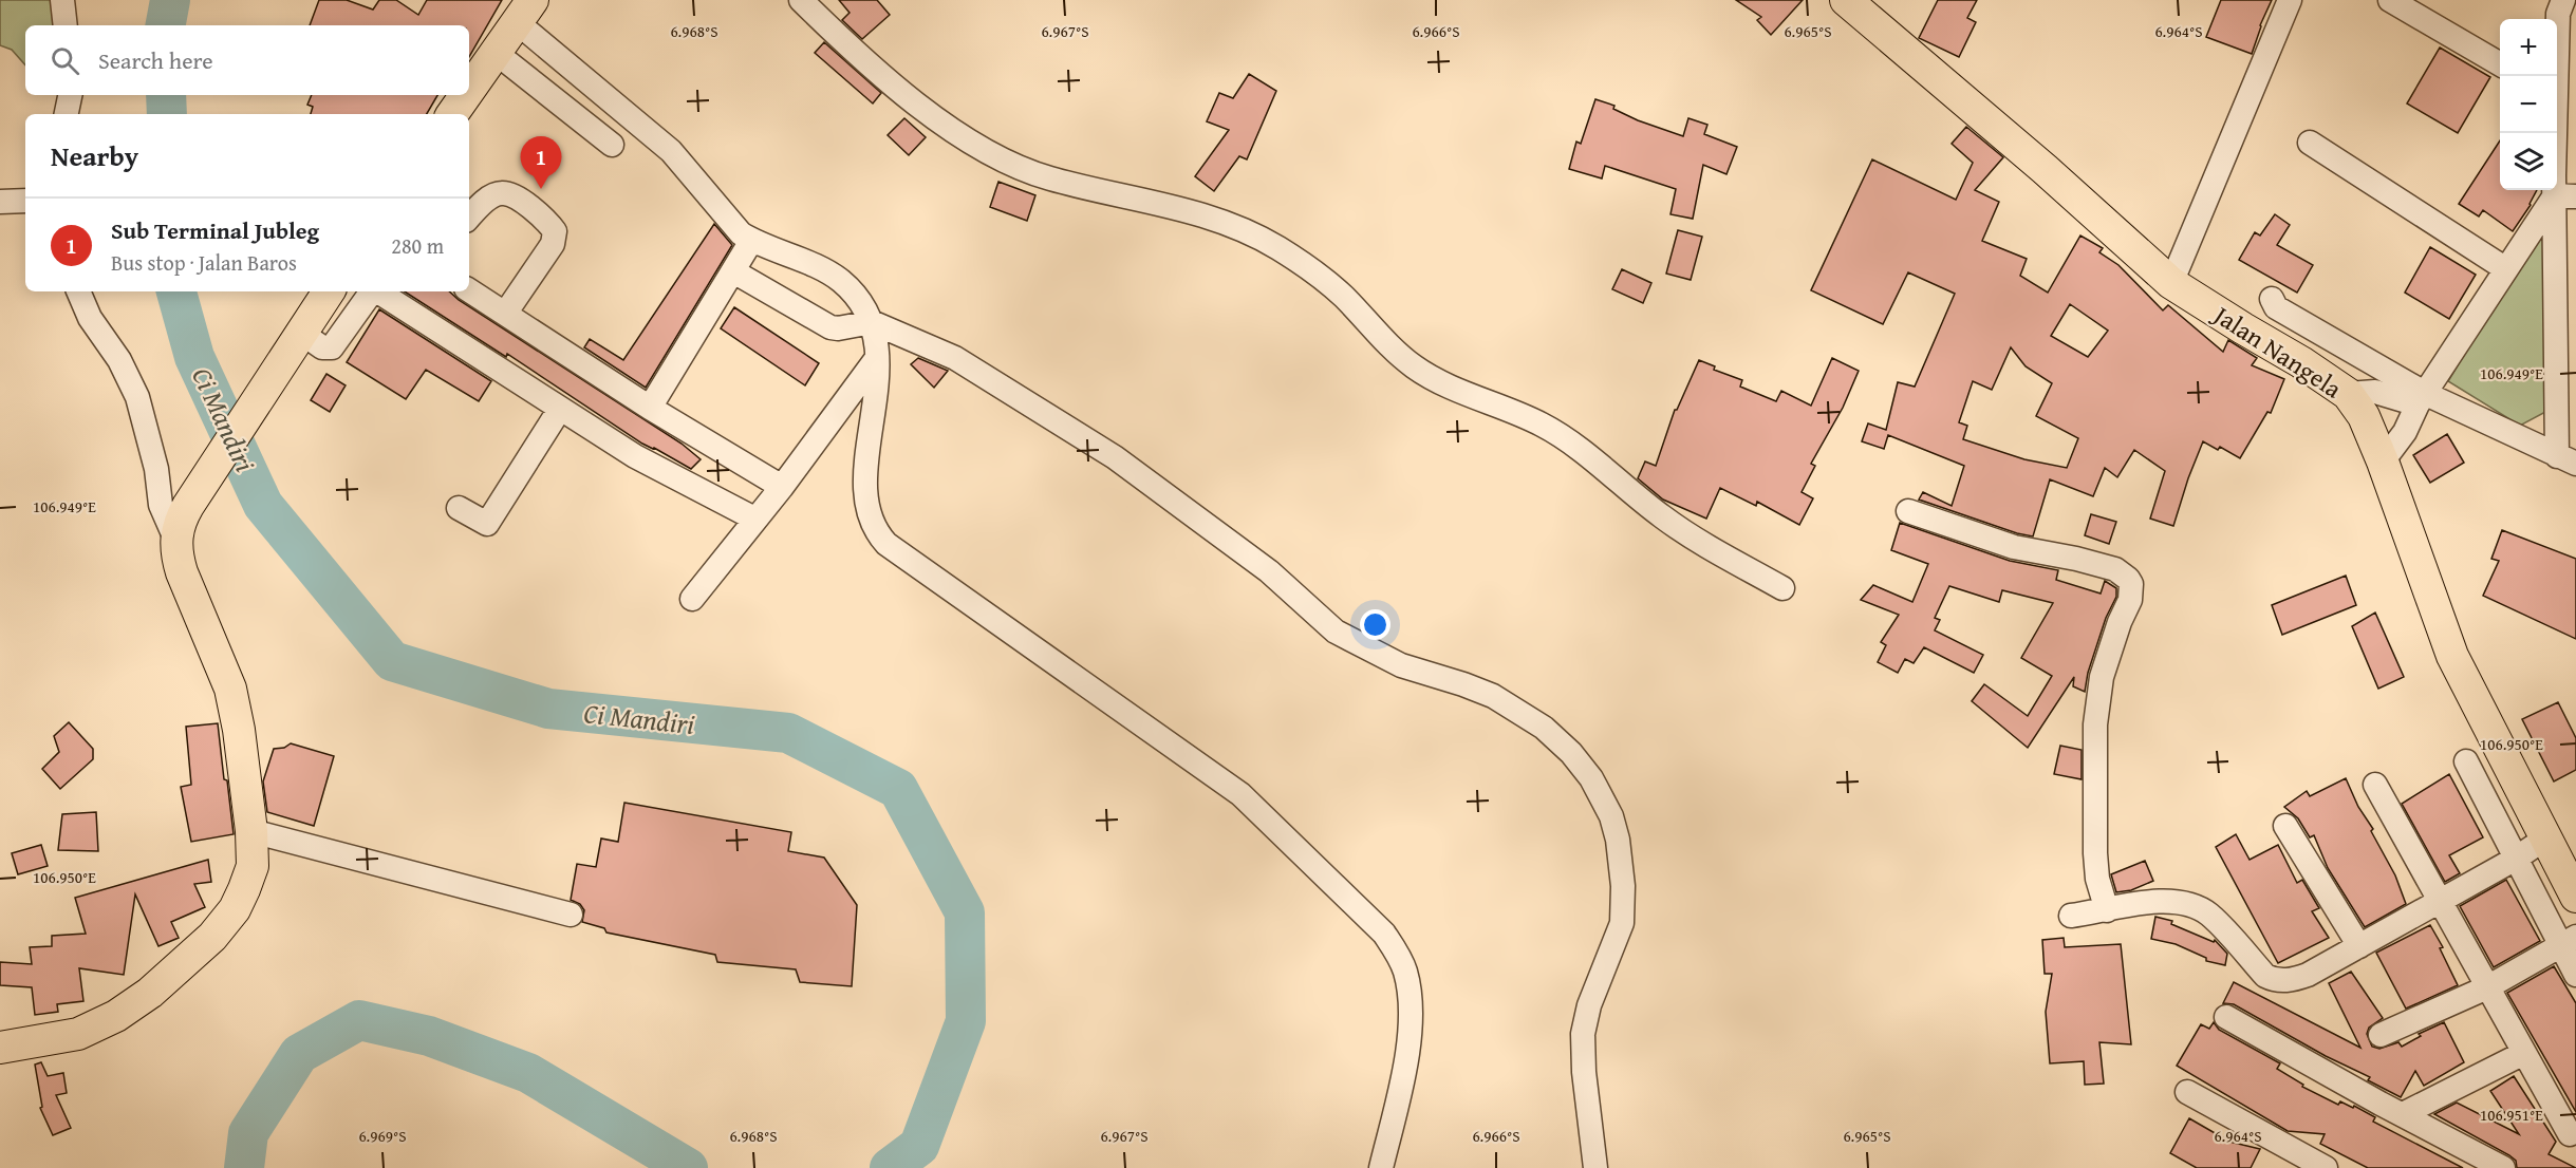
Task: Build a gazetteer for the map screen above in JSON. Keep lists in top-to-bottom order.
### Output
{
  "streets": {
    "main road": ["Jalan Nangela"]
  },
  "water": ["Ci Mandiri"],
  "page": {
    "map_buttons": ["+", "−"],
    "search": "Search here",
    "heading": "Nearby",
    "pins": "1",
    "list": [
      {
        "mark": "1",
        "name": "Sub Terminal Jubleg",
        "note": "Bus stop · Jalan Baros",
        "value": "280 m"
      }
    ]
  },
  "coordinates": [
    "6.968°S",
    "6.967°S",
    "6.966°S",
    "6.965°S",
    "6.964°S",
    "106.949°E",
    "106.950°E",
    "106.951°E",
    "6.969°S"
  ]
}
